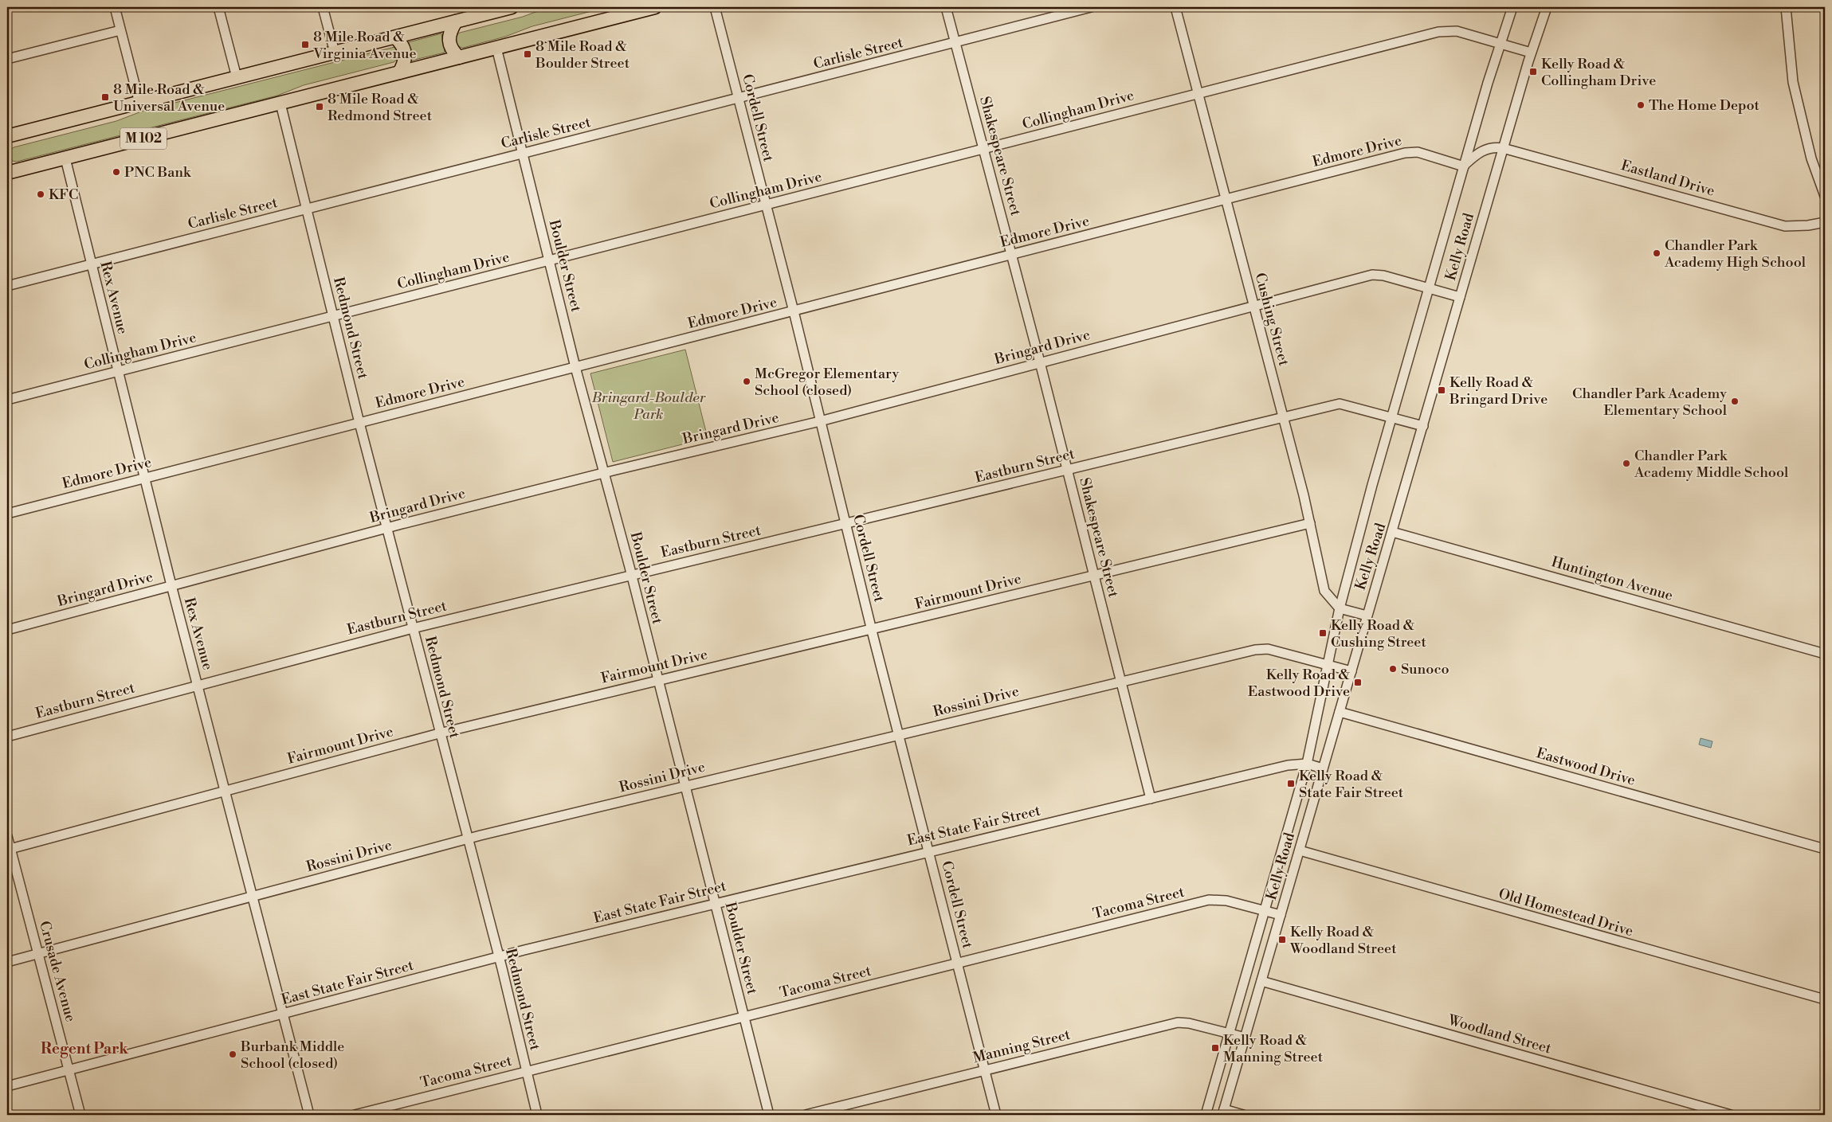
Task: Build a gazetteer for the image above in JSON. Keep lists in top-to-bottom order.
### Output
{
  "streets": {
    "highway": ["M 102"],
    "street": [
      "Carlisle Street",
      "Collingham Drive",
      "Cordell Street",
      "Edmore Drive",
      "Shakespeare Street",
      "Eastland Drive",
      "Kelly Road",
      "Boulder Street",
      "Rex Avenue",
      "Cushing Street",
      "Redmond Street",
      "Bringard Drive",
      "Eastburn Street",
      "Huntington Avenue",
      "Fairmount Drive",
      "Rossini Drive",
      "Eastwood Drive",
      "East State Fair Street",
      "Tacoma Street",
      "Old Homestead Drive",
      "Crusade Avenue",
      "Woodland Street",
      "Manning Street"
    ]
  },
  "crossings": [
    ["Carlisle Street", "Cordell Street"],
    ["Carlisle Street", "Shakespeare Street"],
    ["Carlisle Street", "Boulder Street"],
    ["Carlisle Street", "Rex Avenue"],
    ["Carlisle Street", "Redmond Street"],
    ["Collingham Drive", "Cordell Street"],
    ["Collingham Drive", "Shakespeare Street"],
    ["Collingham Drive", "Kelly Road"],
    ["Collingham Drive", "Boulder Street"],
    ["Collingham Drive", "Rex Avenue"],
    ["Collingham Drive", "Cushing Street"],
    ["Collingham Drive", "Redmond Street"],
    ["Cordell Street", "Edmore Drive"],
    ["Cordell Street", "Bringard Drive"],
    ["Cordell Street", "Eastburn Street"],
    ["Cordell Street", "Fairmount Drive"],
    ["Cordell Street", "Rossini Drive"],
    ["Cordell Street", "East State Fair Street"],
    ["Cordell Street", "Tacoma Street"],
    ["Cordell Street", "Manning Street"],
    ["M 102", "Boulder Street"],
    ["M 102", "Rex Avenue"],
    ["M 102", "Redmond Street"],
    ["Edmore Drive", "Shakespeare Street"],
    ["Edmore Drive", "Kelly Road"],
    ["Edmore Drive", "Boulder Street"],
    ["Edmore Drive", "Rex Avenue"],
    ["Edmore Drive", "Cushing Street"],
    ["Edmore Drive", "Redmond Street"],
    ["Shakespeare Street", "Bringard Drive"],
    ["Shakespeare Street", "Eastburn Street"],
    ["Shakespeare Street", "Fairmount Drive"],
    ["Shakespeare Street", "Rossini Drive"],
    ["Shakespeare Street", "East State Fair Street"],
    ["Eastland Drive", "Kelly Road"],
    ["Kelly Road", "Cushing Street"],
    ["Kelly Road", "Bringard Drive"],
    ["Kelly Road", "Eastburn Street"],
    ["Kelly Road", "Huntington Avenue"],
    ["Kelly Road", "Rossini Drive"],
    ["Kelly Road", "Eastwood Drive"],
    ["Kelly Road", "East State Fair Street"],
    ["Kelly Road", "Tacoma Street"],
    ["Kelly Road", "Old Homestead Drive"],
    ["Kelly Road", "Woodland Street"],
    ["Kelly Road", "Manning Street"],
    ["Boulder Street", "Bringard Drive"],
    ["Boulder Street", "Eastburn Street"],
    ["Boulder Street", "Fairmount Drive"],
    ["Boulder Street", "Rossini Drive"],
    ["Boulder Street", "East State Fair Street"],
    ["Boulder Street", "Tacoma Street"],
    ["Rex Avenue", "Bringard Drive"],
    ["Rex Avenue", "Eastburn Street"],
    ["Rex Avenue", "Fairmount Drive"],
    ["Rex Avenue", "Rossini Drive"],
    ["Rex Avenue", "East State Fair Street"],
    ["Cushing Street", "Bringard Drive"],
    ["Cushing Street", "Eastburn Street"],
    ["Cushing Street", "Fairmount Drive"],
    ["Redmond Street", "Bringard Drive"],
    ["Redmond Street", "Eastburn Street"],
    ["Redmond Street", "Fairmount Drive"],
    ["Redmond Street", "Rossini Drive"],
    ["Redmond Street", "East State Fair Street"],
    ["Redmond Street", "Tacoma Street"],
    ["Fairmount Drive", "Crusade Avenue"],
    ["Rossini Drive", "Crusade Avenue"],
    ["East State Fair Street", "Crusade Avenue"]
  ],
  "districts": ["Regent Park"],
  "parks": ["Bringard-Boulder Park"],
  "places": {
    "transit": [
      "8 Mile Road & Virginia Avenue",
      "8 Mile Road & Boulder Street",
      "Kelly Road & Collingham Drive",
      "8 Mile Road & Universal Avenue",
      "8 Mile Road & Redmond Street",
      "Kelly Road & Bringard Drive",
      "Kelly Road & Cushing Street",
      "Kelly Road & Eastwood Drive",
      "Kelly Road & State Fair Street",
      "Kelly Road & Woodland Street",
      "Kelly Road & Manning Street"
    ],
    "other": [
      "The Home Depot",
      "PNC Bank",
      "KFC",
      "Chandler Park Academy High School",
      "McGregor Elementary School (closed)",
      "Chandler Park Academy Elementary School",
      "Chandler Park Academy Middle School",
      "Sunoco",
      "Burbank Middle School (closed)"
    ]
  }
}
